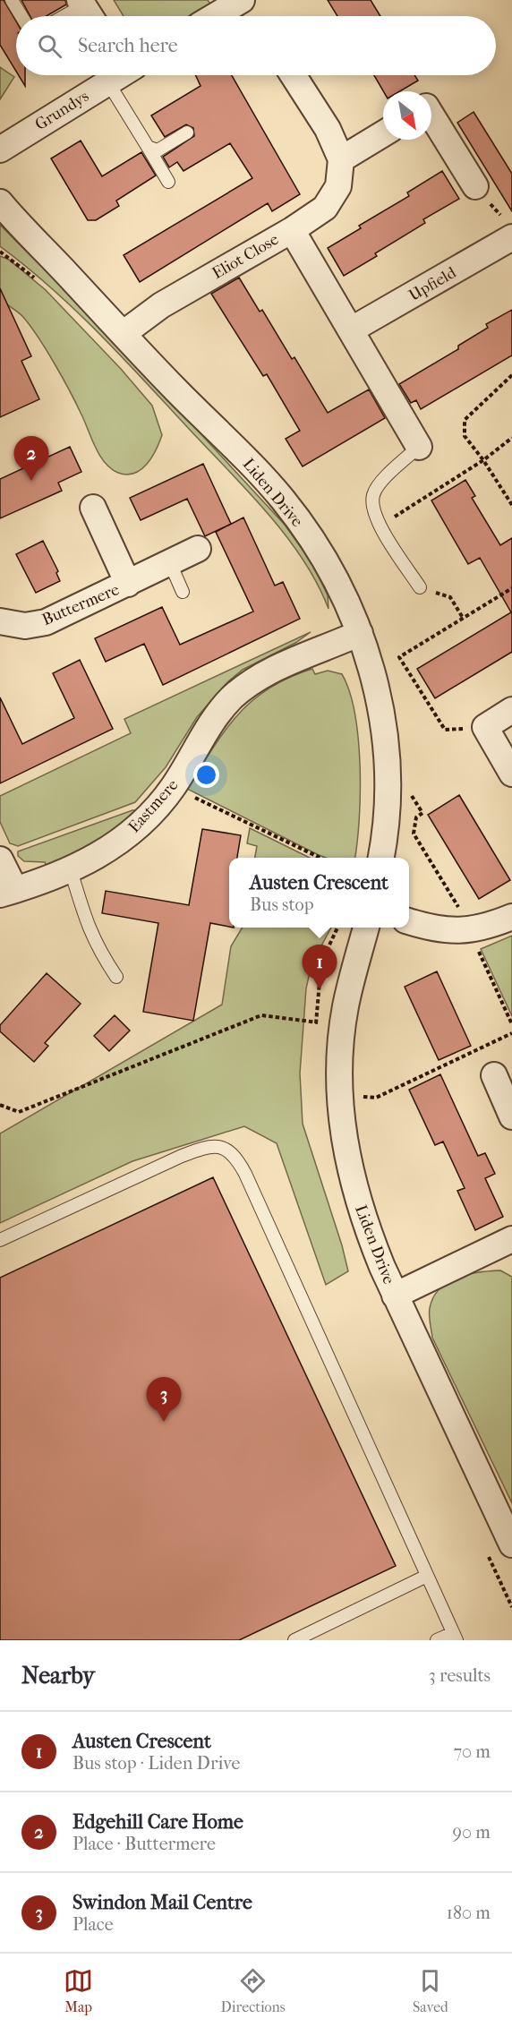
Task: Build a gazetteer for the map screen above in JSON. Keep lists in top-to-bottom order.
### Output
{
  "streets": {
    "street": [
      "Grundys",
      "Eliot Close",
      "Upfield",
      "Liden Drive",
      "Buttermere",
      "Eastmere"
    ]
  },
  "crossings": [
    ["Eliot Close", "Liden Drive"],
    ["Liden Drive", "Eastmere"]
  ],
  "north": "bottom right",
  "page": {
    "search": "Search here",
    "pins": ["2", "1", "3"],
    "popup": ["Austen Crescent", "Bus stop"],
    "heading": ["Nearby", "3 results"],
    "list": [
      {
        "mark": "1",
        "name": "Austen Crescent",
        "note": "Bus stop · Liden Drive",
        "value": "70 m"
      },
      {
        "mark": "2",
        "name": "Edgehill Care Home",
        "note": "Place · Buttermere",
        "value": "90 m"
      },
      {
        "mark": "3",
        "name": "Swindon Mail Centre",
        "note": "Place",
        "value": "180 m"
      }
    ],
    "nav": ["Map", "Directions", "Saved"]
  }
}
